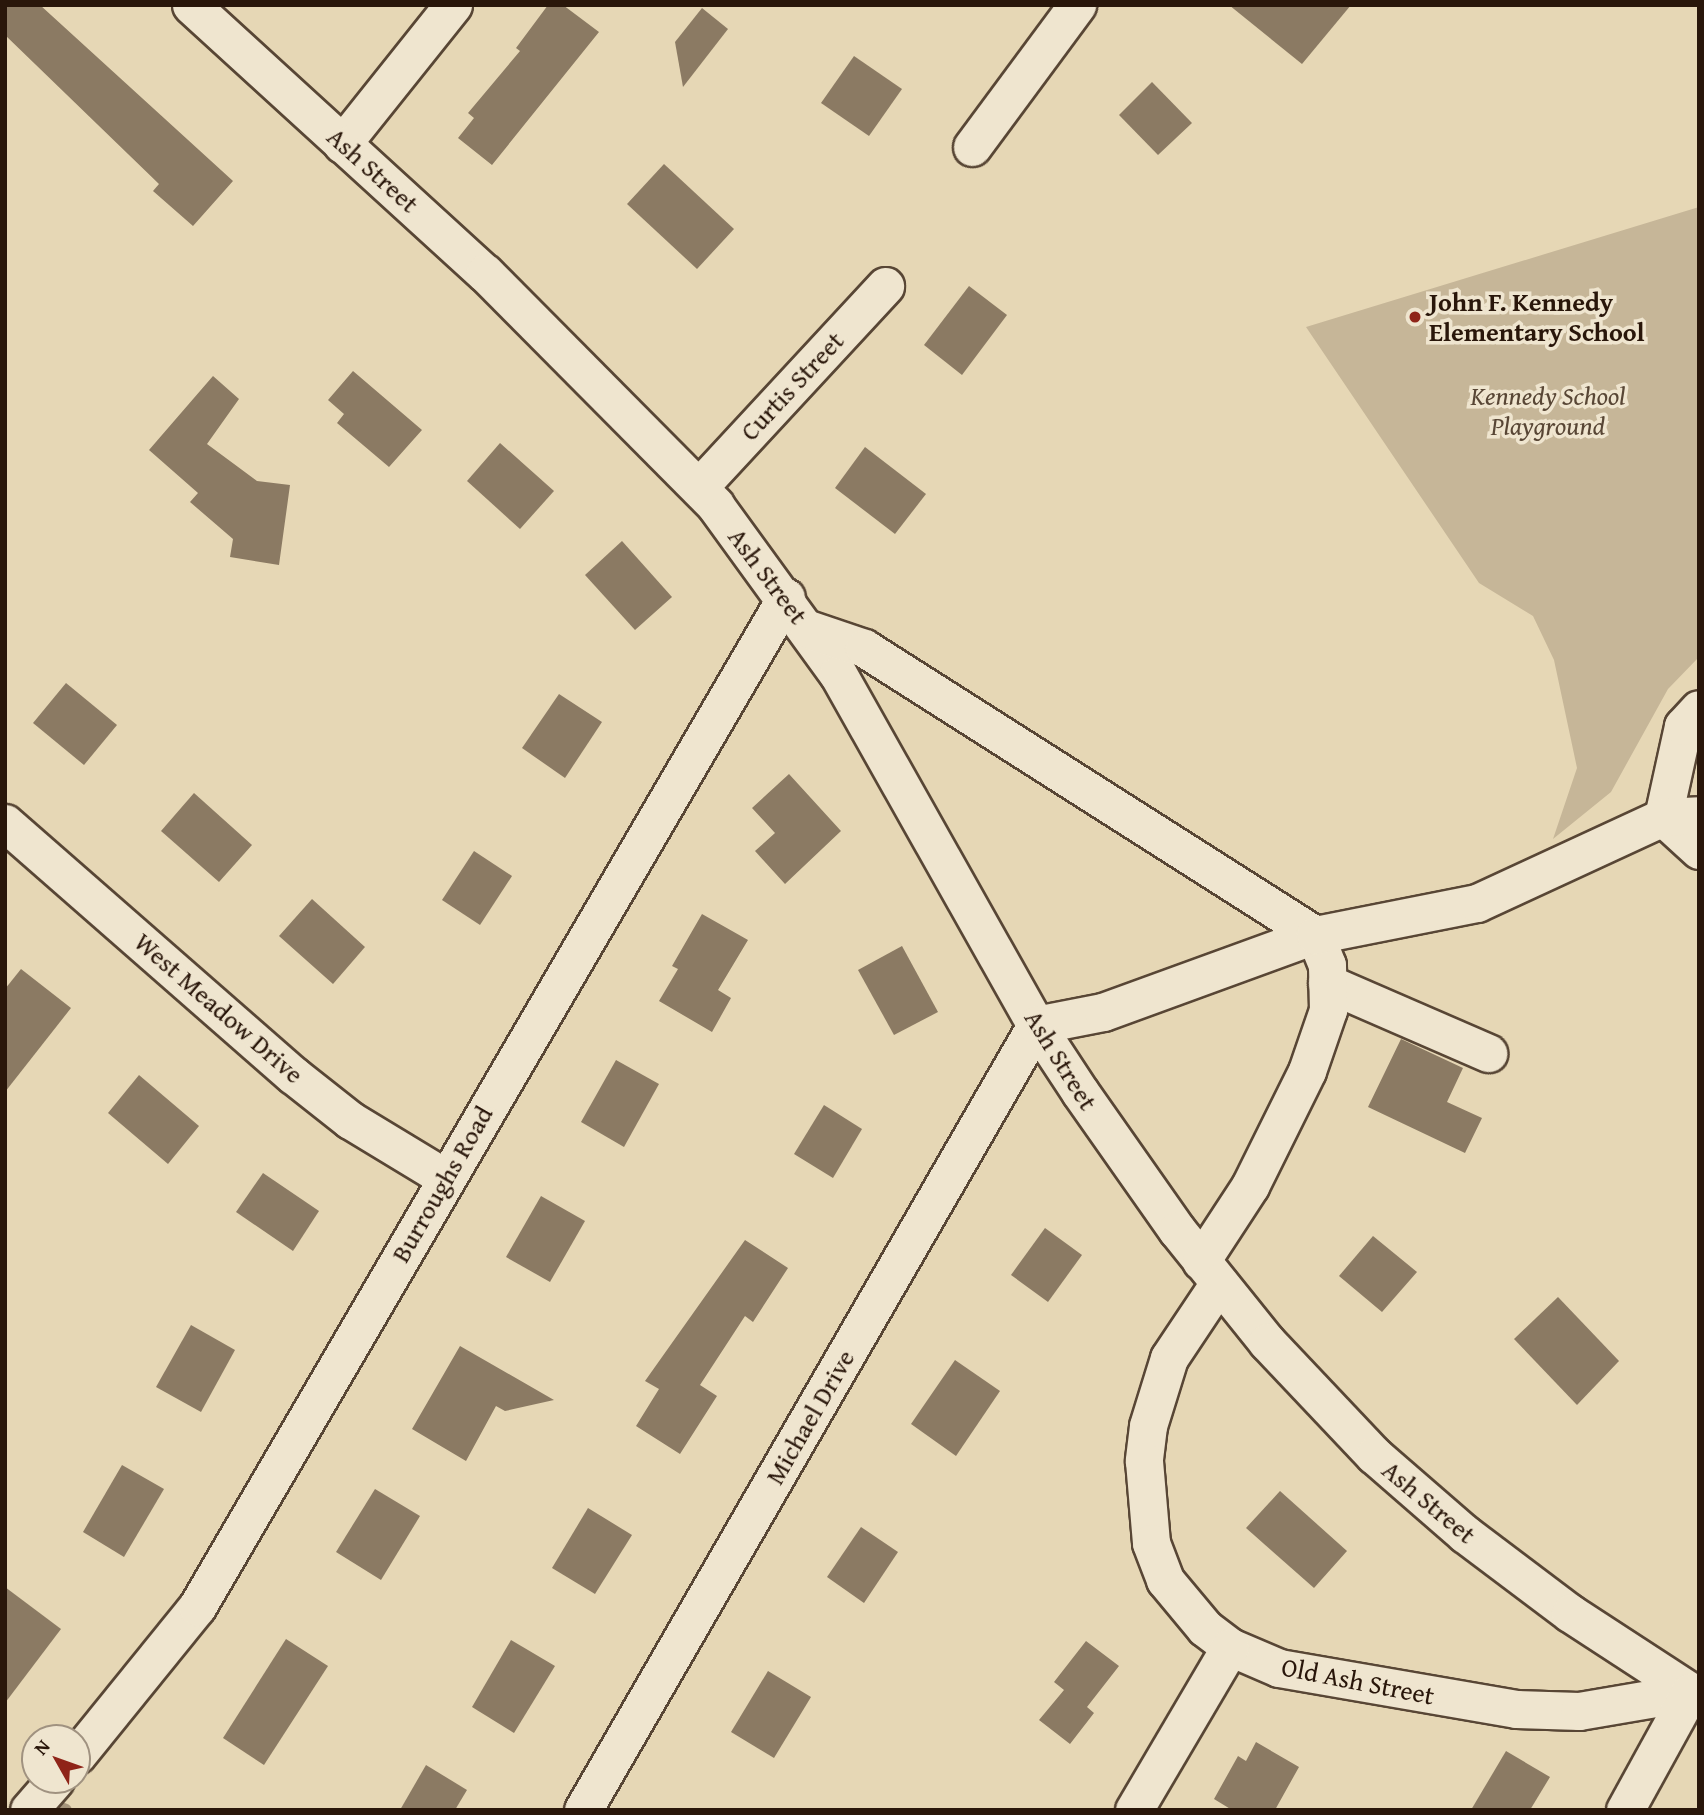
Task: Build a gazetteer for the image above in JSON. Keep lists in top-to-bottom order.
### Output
{
  "streets": {
    "street": [
      "Ash Street",
      "Curtis Street",
      "West Meadow Drive",
      "Burroughs Road",
      "Michael Drive",
      "Old Ash Street"
    ]
  },
  "crossings": [
    ["Ash Street", "Curtis Street"],
    ["Ash Street", "Burroughs Road"],
    ["Ash Street", "Michael Drive"],
    ["Ash Street", "Old Ash Street"],
    ["West Meadow Drive", "Burroughs Road"]
  ],
  "parks": ["Kennedy School Playground"],
  "places": ["John F. Kennedy Elementary School"],
  "north": "top left"
}
